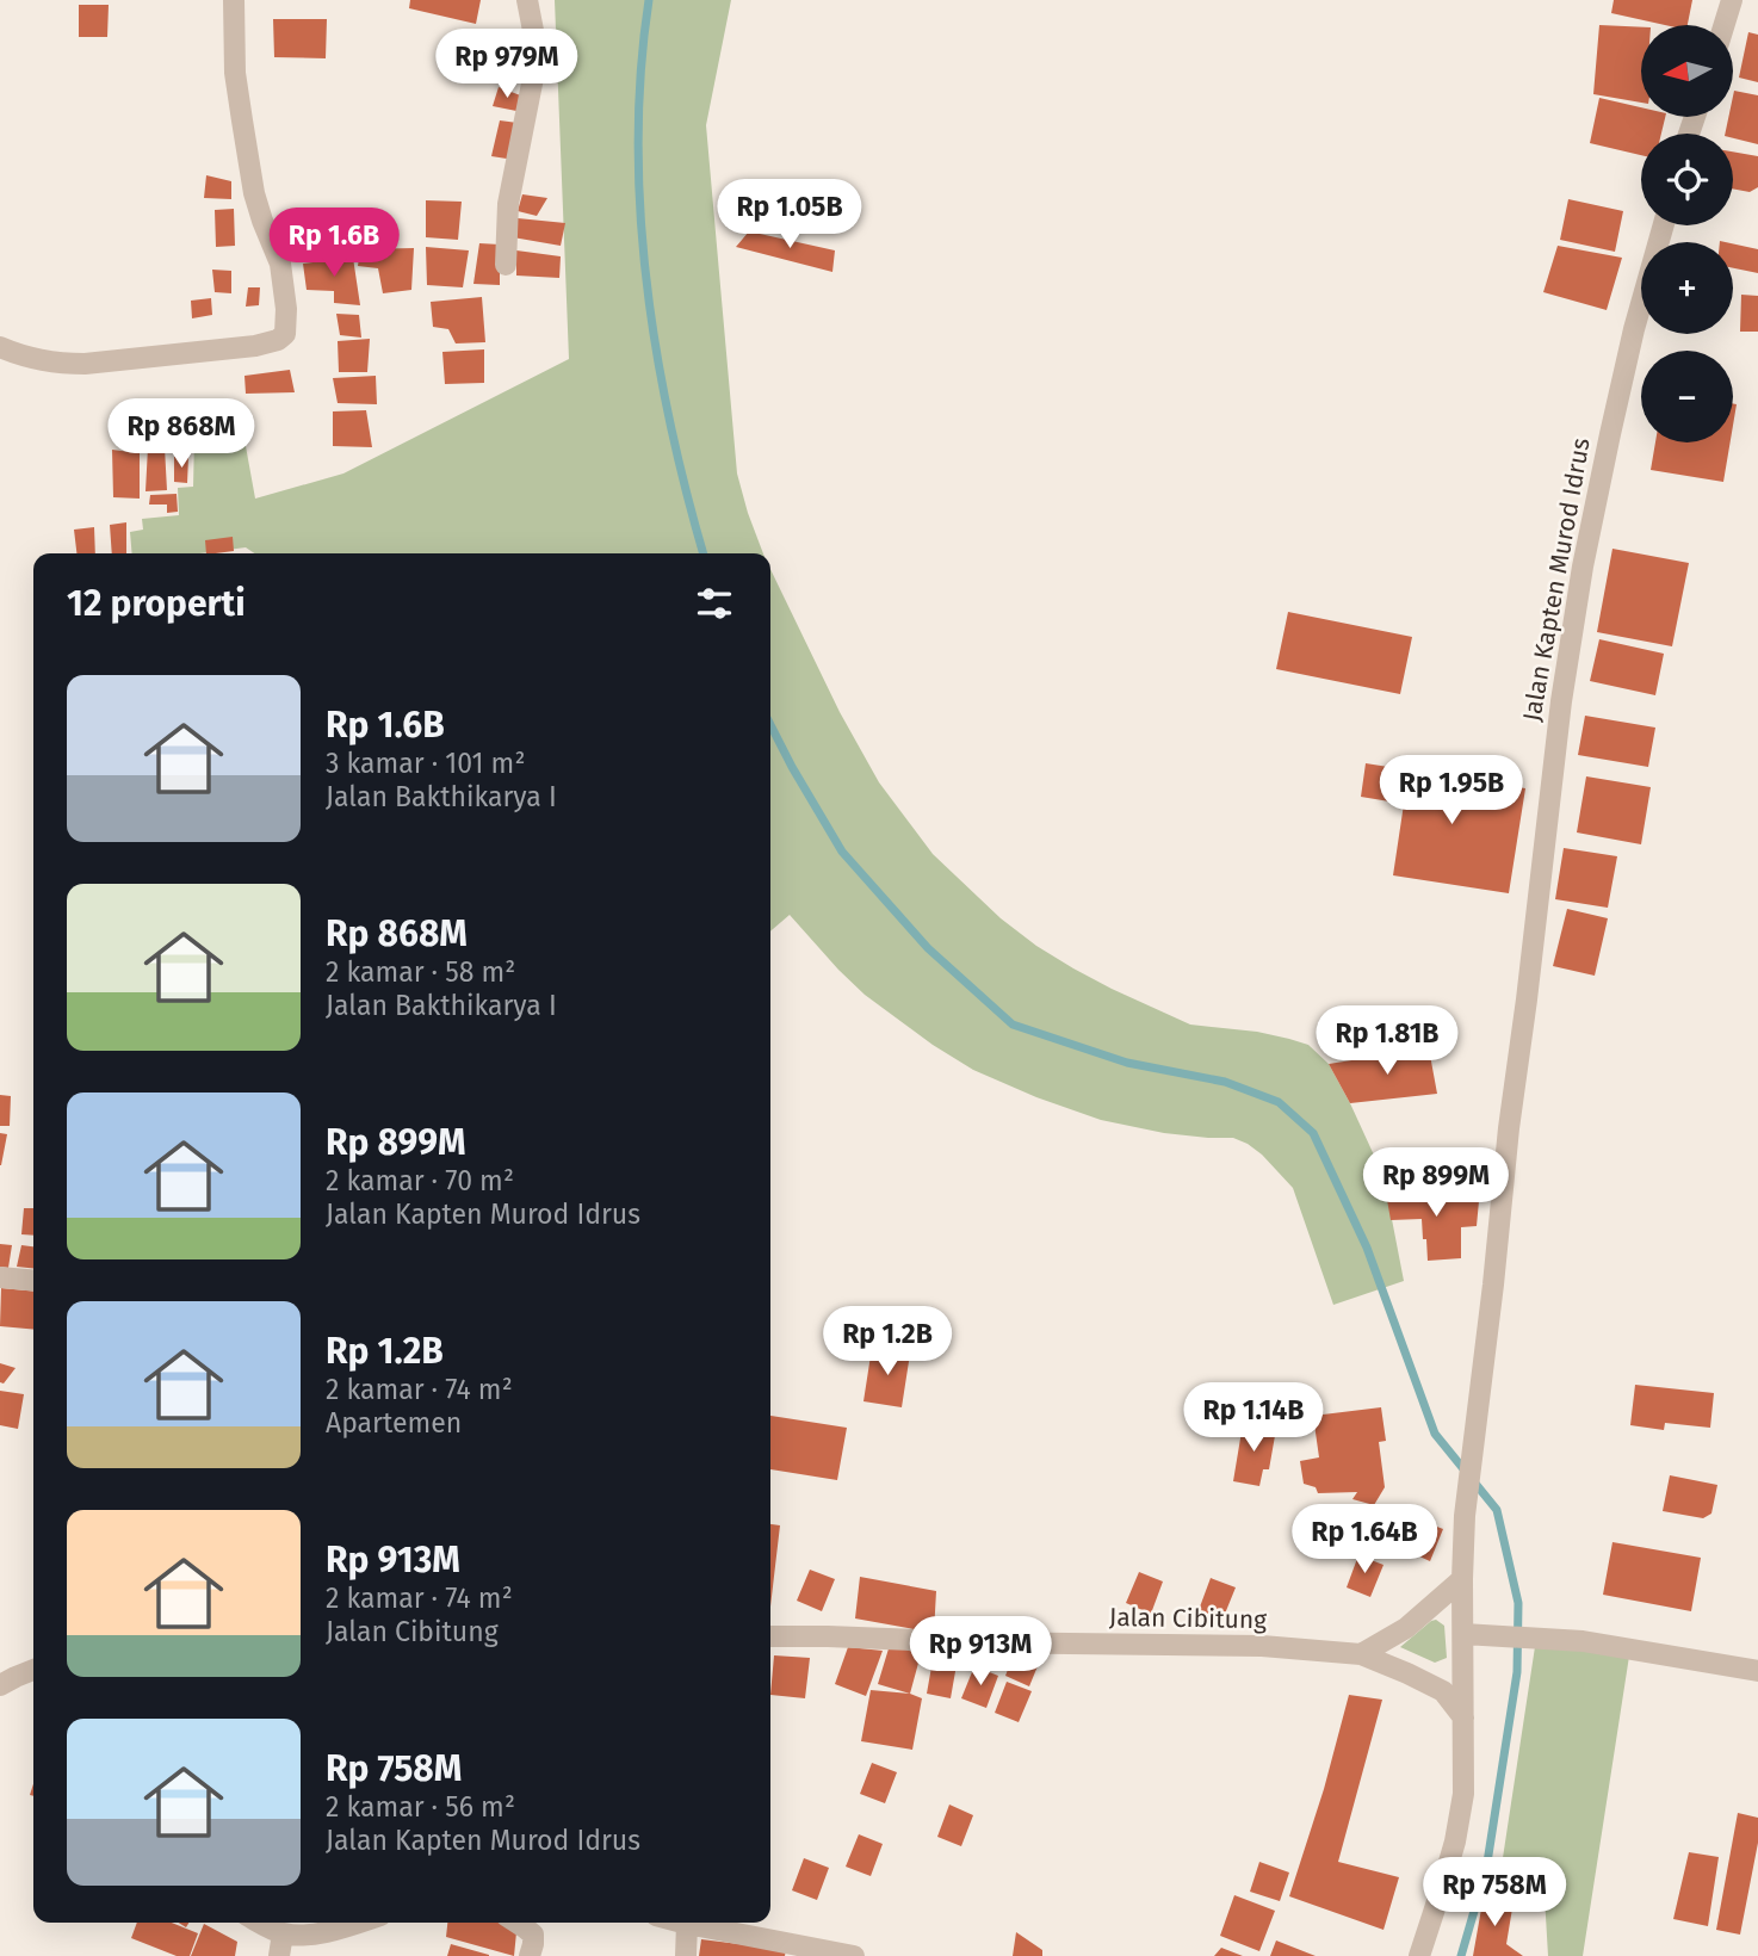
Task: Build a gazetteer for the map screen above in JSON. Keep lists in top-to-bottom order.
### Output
{
  "streets": {
    "street": ["Jalan Kapten Murod Idrus", "Jalan Cibitung"]
  },
  "crossings": [
    ["Jalan Kapten Murod Idrus", "Jalan Cibitung"]
  ],
  "north": "left",
  "page": {
    "map_buttons": ["+", "−"],
    "price": [
      "Rp 979M",
      "Rp 1.05B",
      "Rp 1.6B",
      "Rp 868M",
      "Rp 1.95B",
      "Rp 1.81B",
      "Rp 899M",
      "Rp 1.2B",
      "Rp 1.14B",
      "Rp 1.64B",
      "Rp 913M",
      "Rp 758M"
    ],
    "heading": "12 properti",
    "list": [
      {
        "name": "Rp 1.6B",
        "note": "3 kamar · 101 m² · Jalan Bakthikarya I"
      },
      {
        "name": "Rp 868M",
        "note": "2 kamar · 58 m² · Jalan Bakthikarya I"
      },
      {
        "name": "Rp 899M",
        "note": "2 kamar · 70 m² · Jalan Kapten Murod Idrus"
      },
      {
        "name": "Rp 1.2B",
        "note": "2 kamar · 74 m² · Apartemen"
      },
      {
        "name": "Rp 913M",
        "note": "2 kamar · 74 m² · Jalan Cibitung"
      },
      {
        "name": "Rp 758M",
        "note": "2 kamar · 56 m² · Jalan Kapten Murod Idrus"
      }
    ]
  }
}
